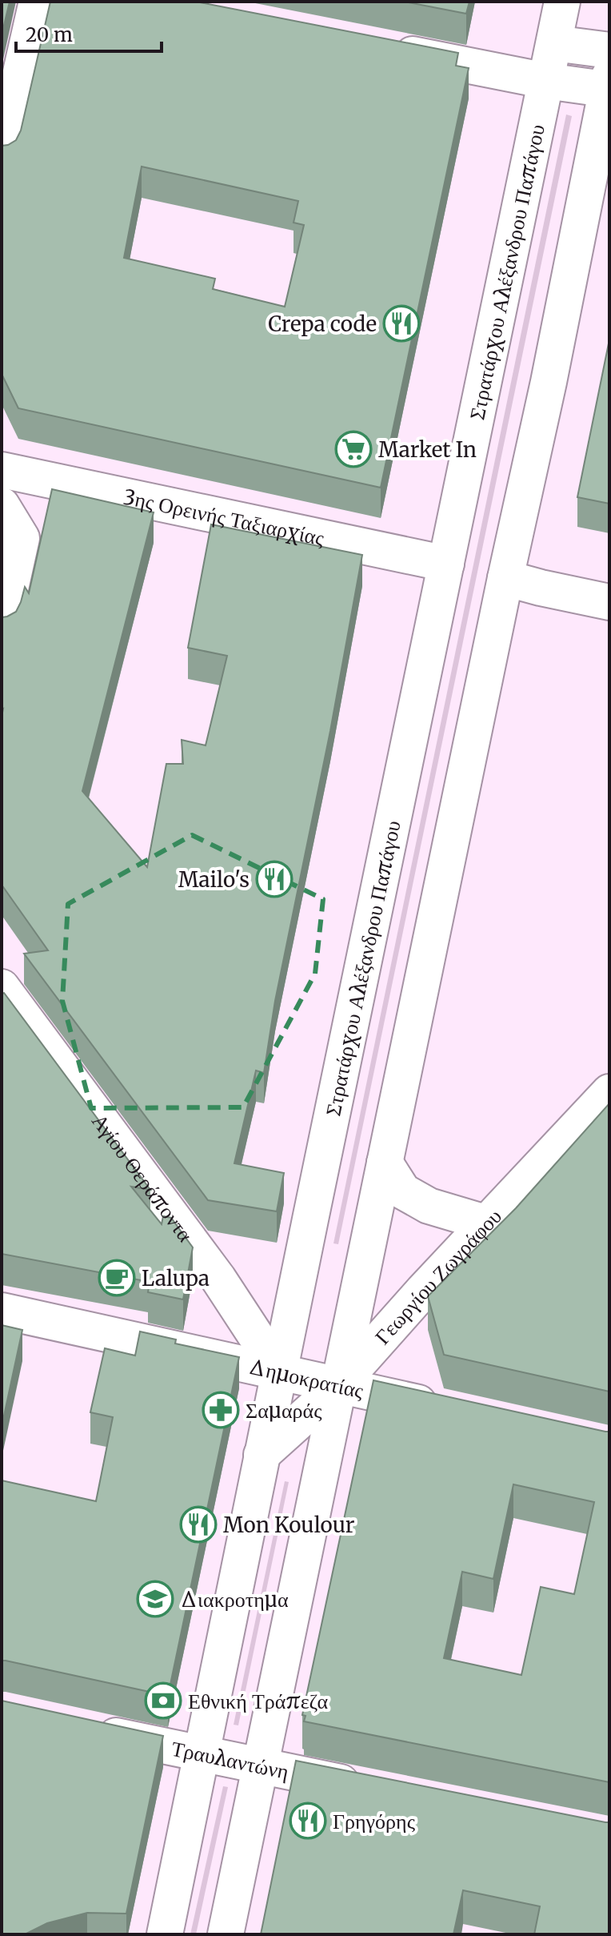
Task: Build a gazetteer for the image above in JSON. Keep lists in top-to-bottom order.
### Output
{
  "streets": {
    "street": [
      "Στρατάρχου Αλέξανδρου Παπάγου",
      "3ης Ορεινής Ταξιαρχίας",
      "Αγίου Θεράποντα",
      "Γεωργίου Ζωγράφου",
      "Δημοκρατίας",
      "Τραυλαντώνη"
    ]
  },
  "crossings": [
    ["Στρατάρχου Αλέξανδρου Παπάγου", "3ης Ορεινής Ταξιαρχίας"],
    ["Στρατάρχου Αλέξανδρου Παπάγου", "Αγίου Θεράποντα"],
    ["Στρατάρχου Αλέξανδρου Παπάγου", "Γεωργίου Ζωγράφου"],
    ["Στρατάρχου Αλέξανδρου Παπάγου", "Δημοκρατίας"],
    ["Στρατάρχου Αλέξανδρου Παπάγου", "Τραυλαντώνη"],
    ["Αγίου Θεράποντα", "Δημοκρατίας"],
    ["Γεωργίου Ζωγράφου", "Δημοκρατίας"]
  ],
  "places": {
    "restaurant": [
      "Crepa code",
      "Mailo's",
      "Mon Koulour",
      "Γρηγόρης"
    ],
    "supermarket": ["Market In"],
    "cafe": ["Lalupa"],
    "pharmacy": ["Σαμαράς"],
    "school or university": ["Διακροτημα"],
    "bank": ["Εθνική Τράπεζα"]
  },
  "scale_bar": "20 m"
}
